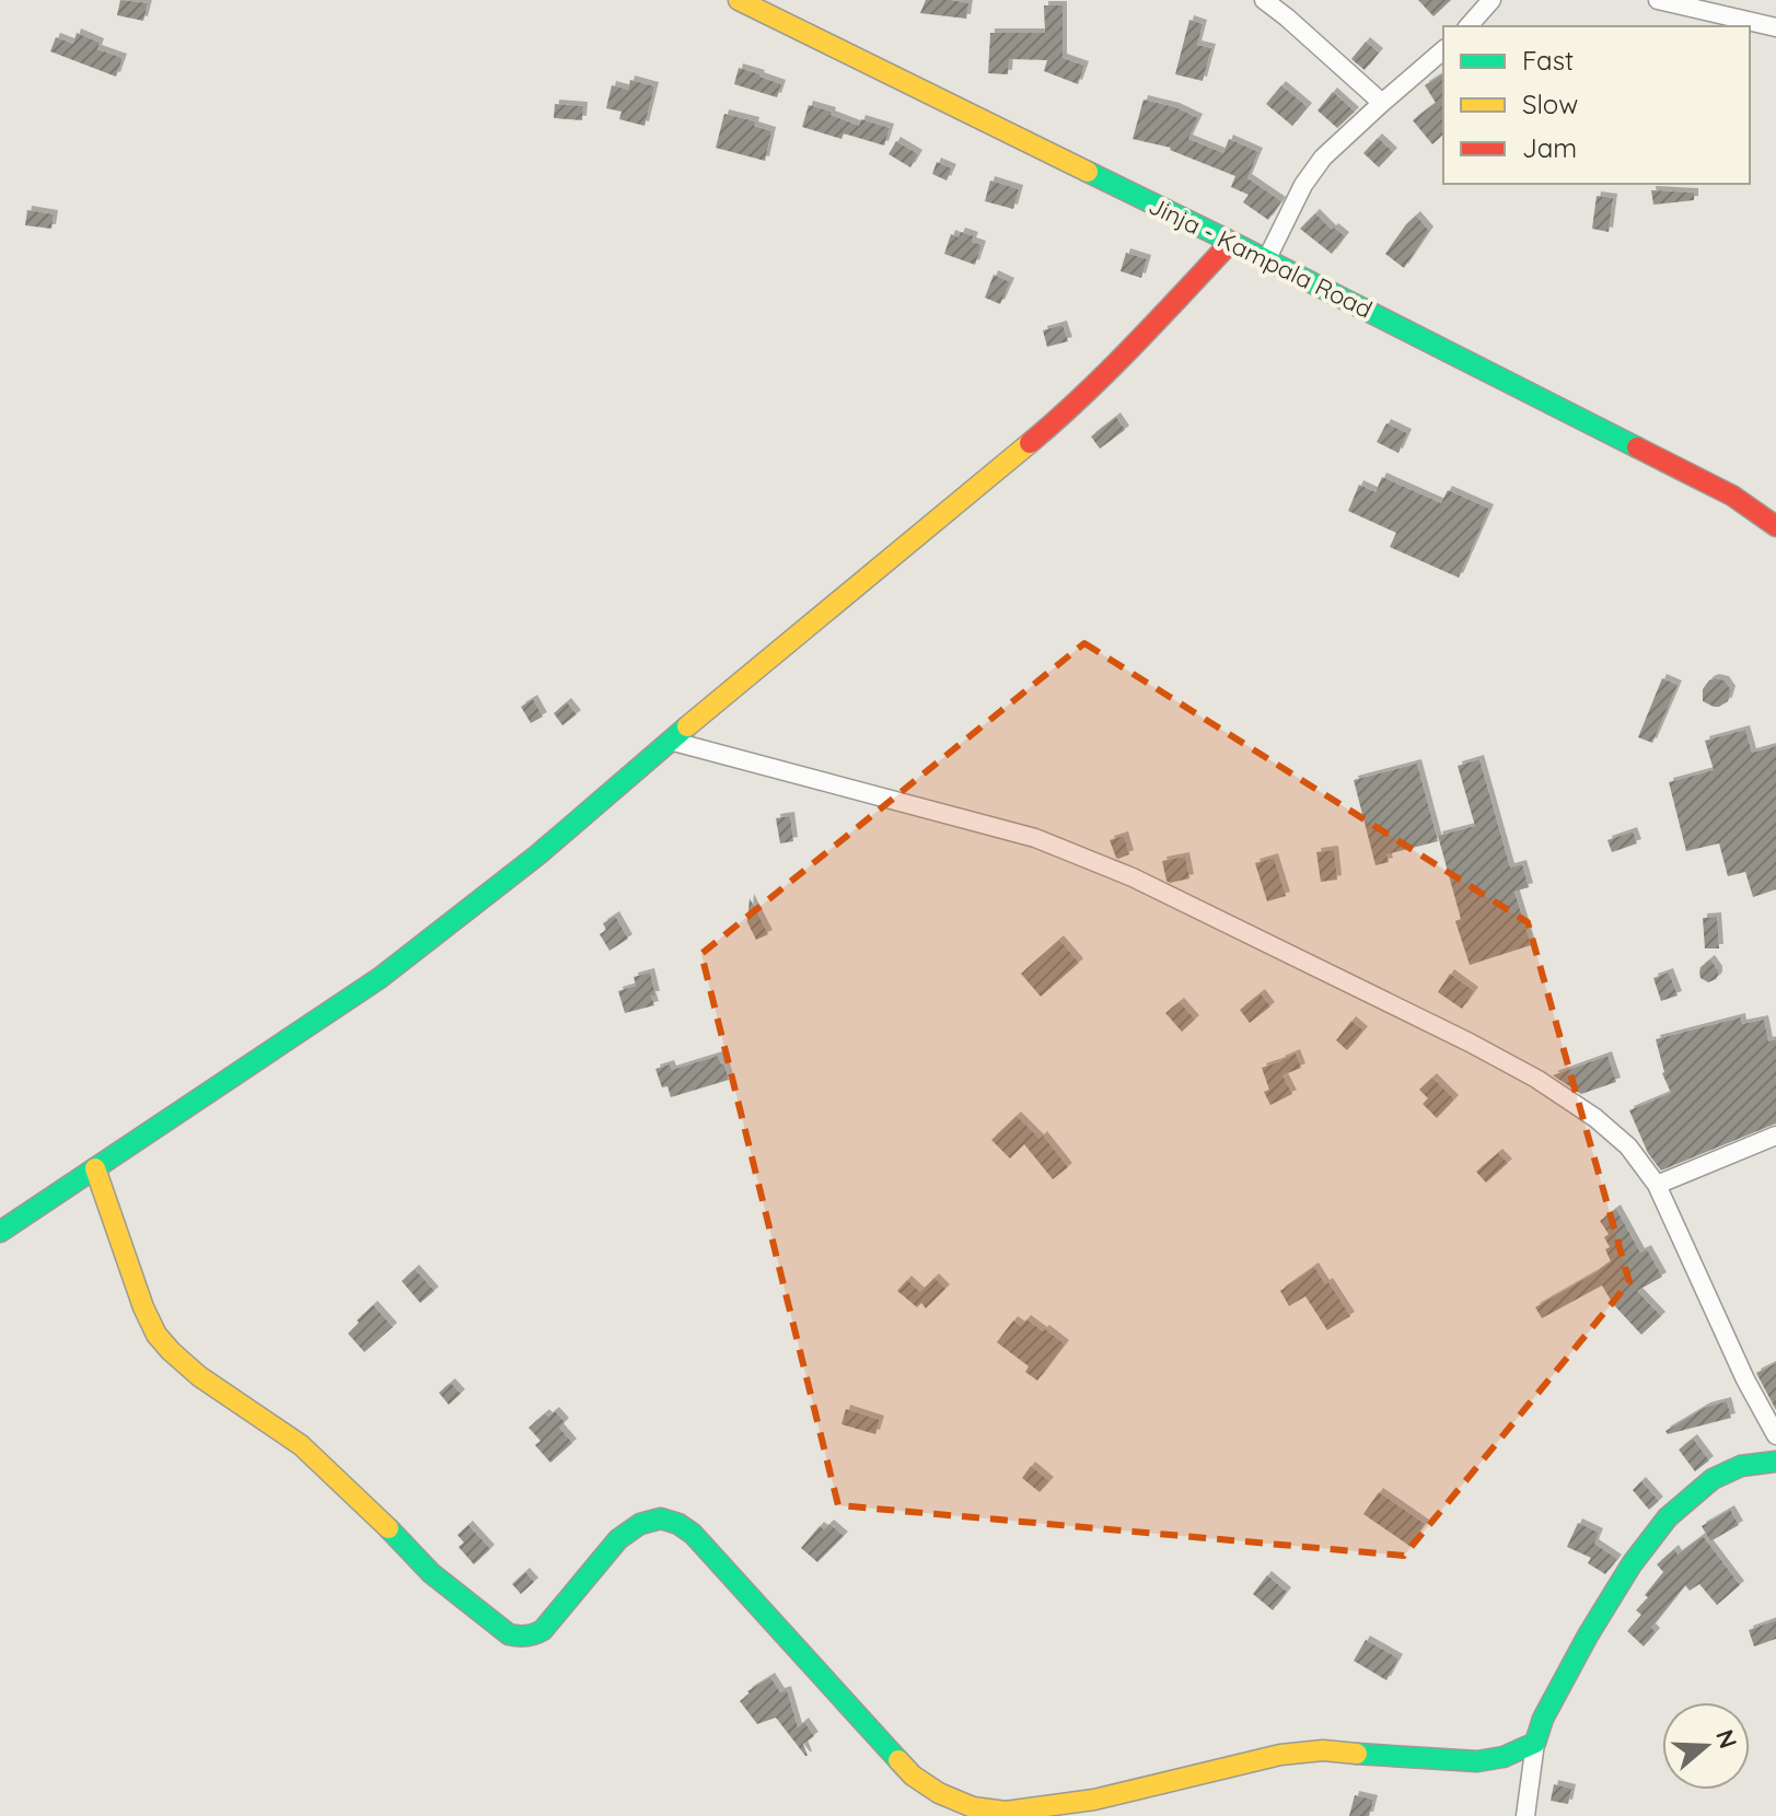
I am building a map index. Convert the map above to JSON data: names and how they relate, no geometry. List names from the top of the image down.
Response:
{
  "streets": {
    "main road": ["Jinja - Kampala Road"]
  },
  "legend": ["Fast", "Slow", "Jam"],
  "north": "right"
}
